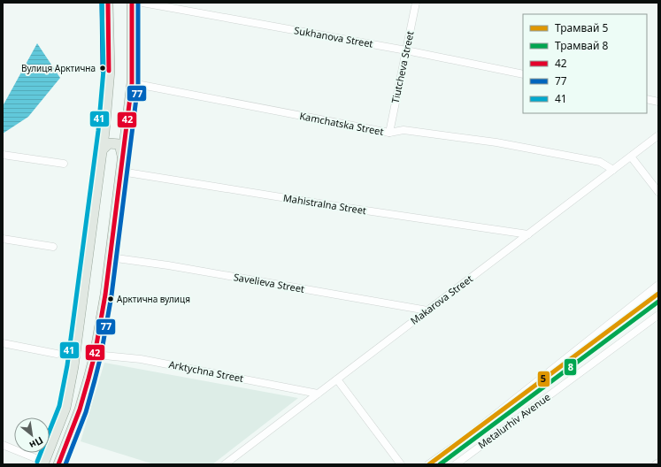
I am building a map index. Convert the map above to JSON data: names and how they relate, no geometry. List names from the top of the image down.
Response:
{
  "streets": {
    "street": [
      "Sukhanova Street",
      "Tiutcheva Street",
      "Kamchatska Street",
      "Mahistralna Street",
      "Savelieva Street",
      "Makarova Street",
      "Arktychna Street",
      "Metalurhiv Avenue"
    ]
  },
  "crossings": [
    ["Sukhanova Street", "Tiutcheva Street"],
    ["Tiutcheva Street", "Kamchatska Street"],
    ["Kamchatska Street", "Makarova Street"],
    ["Mahistralna Street", "Makarova Street"],
    ["Savelieva Street", "Makarova Street"],
    ["Makarova Street", "Arktychna Street"]
  ],
  "places": ["Вулиця Арктична", "Арктична вулиця"],
  "lines": [
    "transit line 42",
    "transit line 77",
    "transit line 41",
    "tram line 5",
    "tram line 8"
  ],
  "legend": [
    "Трамвай 5",
    "Трамвай 8",
    "42",
    "77",
    "41"
  ],
  "north": "bottom right"
}
